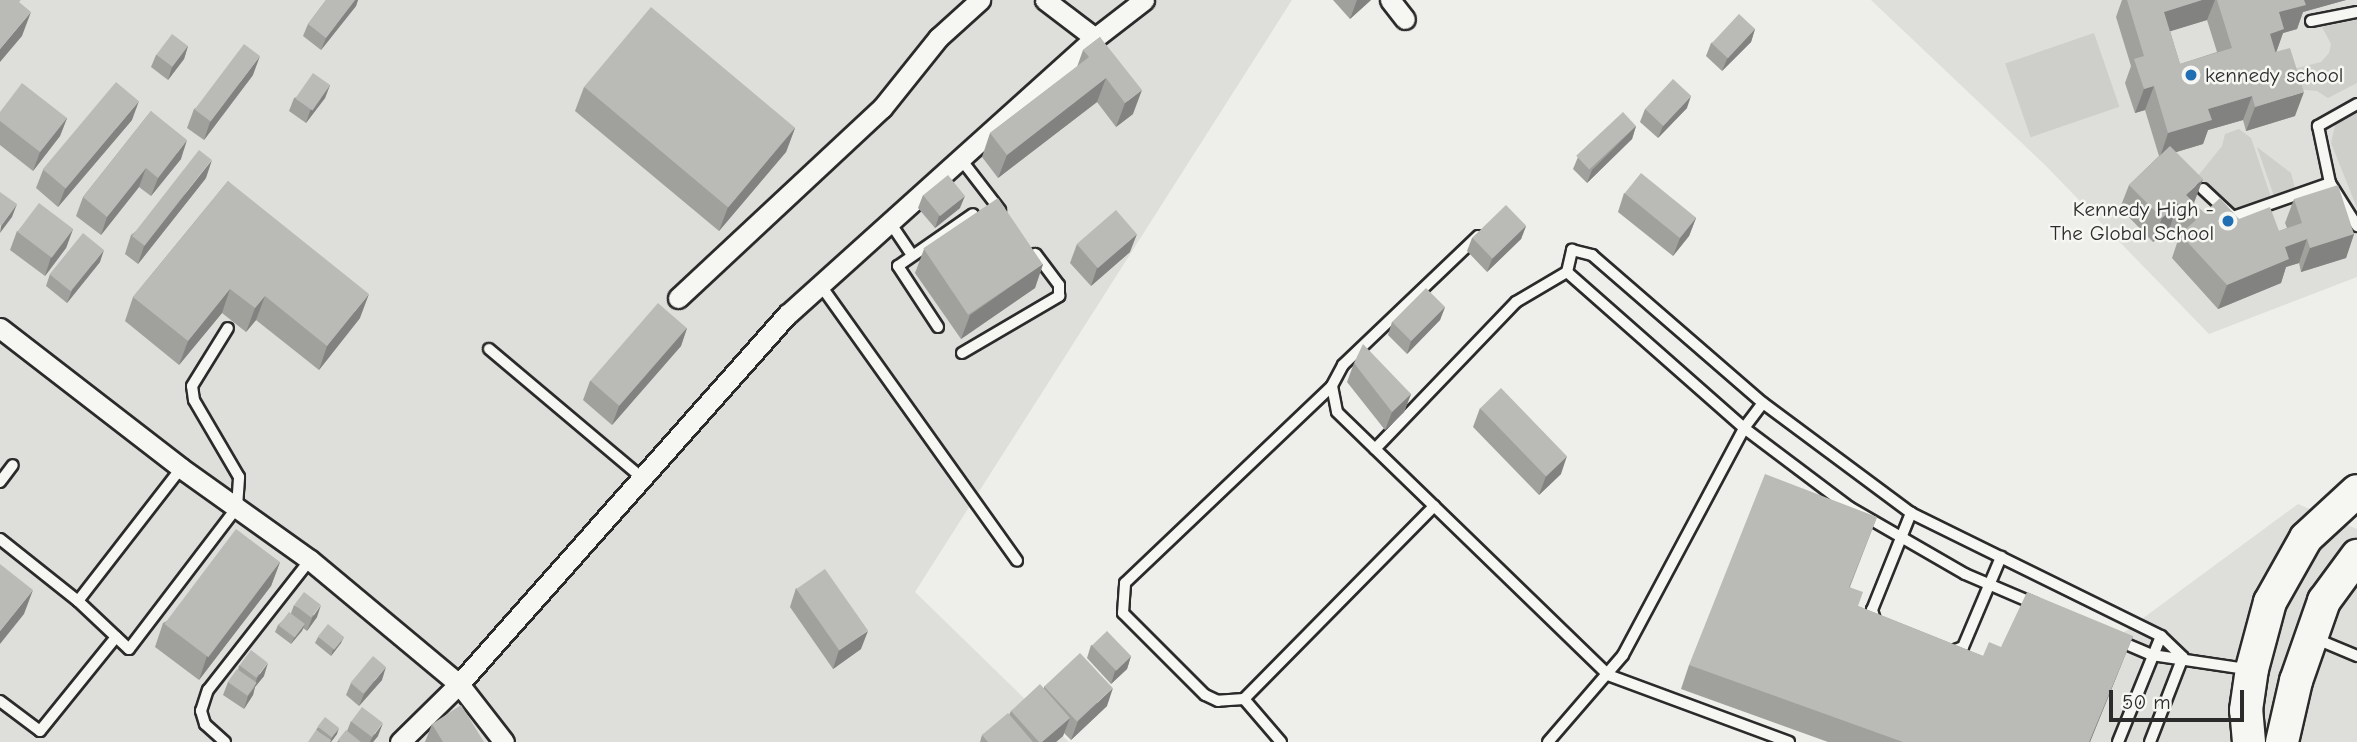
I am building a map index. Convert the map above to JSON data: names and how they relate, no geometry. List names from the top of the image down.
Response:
{
  "places": ["kennedy school", "Kennedy High - The Global School"],
  "scale_bar": "50 m"
}
